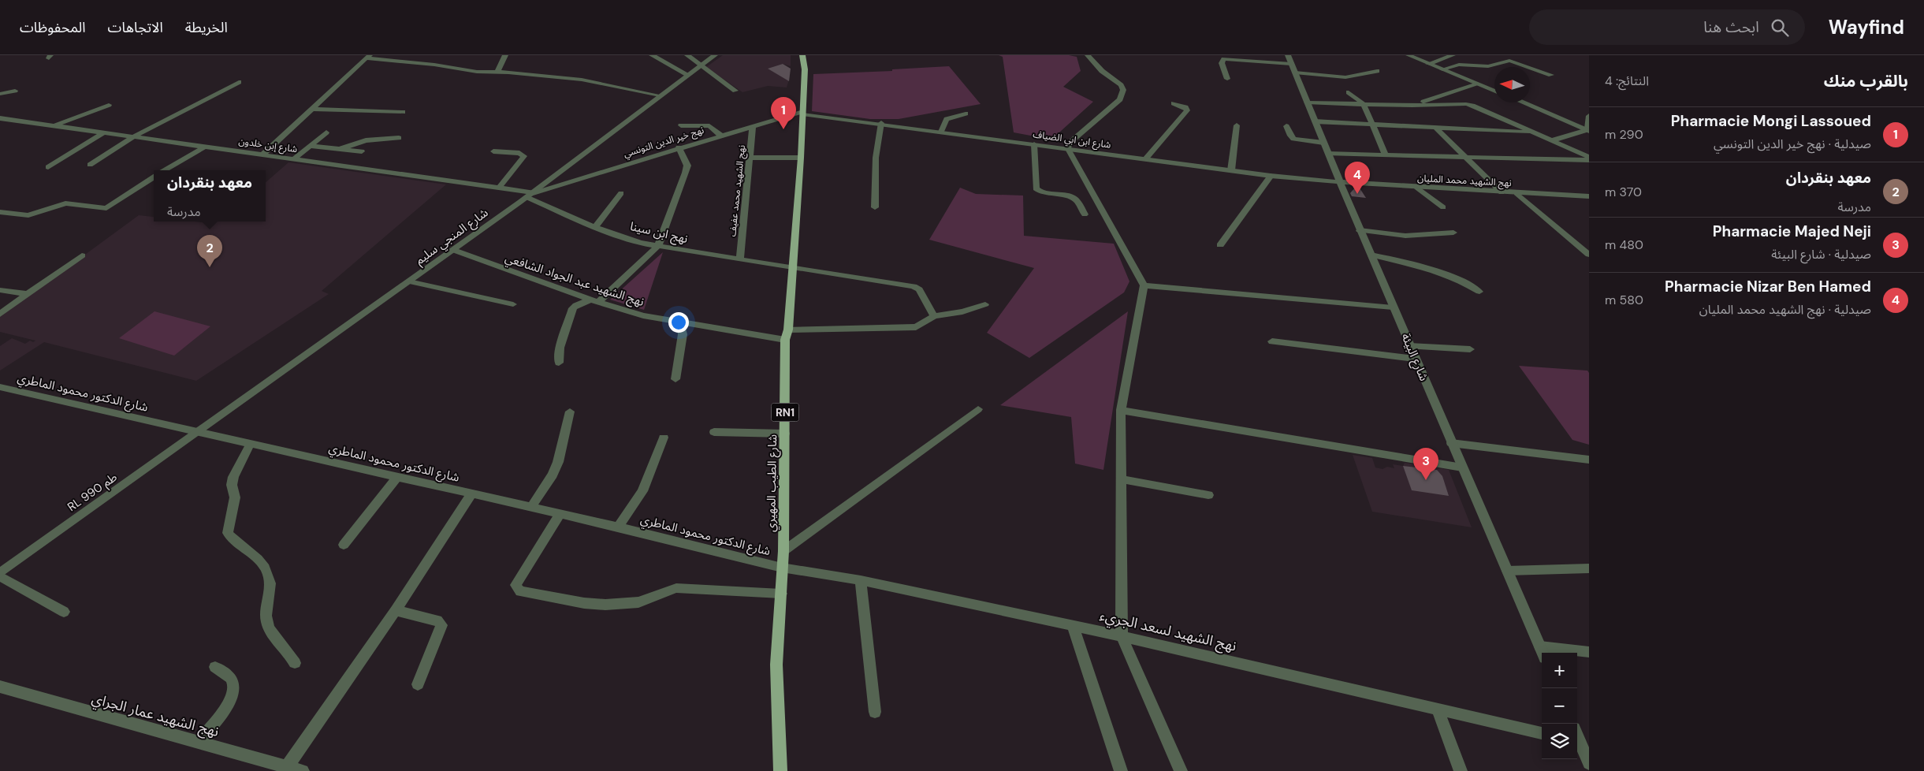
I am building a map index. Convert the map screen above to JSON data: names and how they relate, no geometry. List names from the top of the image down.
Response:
{
  "streets": {
    "main road": ["RN1", "شارع الطيب المهيري"],
    "street": [
      "شارع ابن ابي الضياف",
      "نهج خير الدين التونسي",
      "شارع إبن خلدون",
      "نهج الشهيد محمد المليان",
      "نهج الشهيد محمد عفيف",
      "نهج ابن سينا",
      "شارع المنجي سليم",
      "نهج الشهيد عبد الجواد الشافعي",
      "شارع البيئة",
      "شارع الدكتور محمود الماطري",
      "RL طم 990",
      "نهج الشهيد لسعد الجريء",
      "نهج الشهيد عمار الجراي"
    ]
  },
  "crossings": [
    ["شارع ابن ابي الضياف", "نهج خير الدين التونسي"],
    ["شارع ابن ابي الضياف", "نهج الشهيد محمد المليان"],
    ["شارع ابن ابي الضياف", "شارع البيئة"],
    ["شارع ابن ابي الضياف", "شارع الطيب المهيري"],
    ["نهج خير الدين التونسي", "شارع إبن خلدون"],
    ["نهج خير الدين التونسي", "نهج الشهيد محمد عفيف"],
    ["نهج خير الدين التونسي", "نهج ابن سينا"],
    ["نهج خير الدين التونسي", "شارع المنجي سليم"],
    ["نهج خير الدين التونسي", "شارع الطيب المهيري"],
    ["شارع إبن خلدون", "نهج ابن سينا"],
    ["شارع إبن خلدون", "شارع المنجي سليم"],
    ["نهج الشهيد محمد المليان", "شارع البيئة"],
    ["نهج الشهيد محمد عفيف", "نهج ابن سينا"],
    ["نهج ابن سينا", "شارع المنجي سليم"],
    ["نهج ابن سينا", "شارع الطيب المهيري"],
    ["شارع المنجي سليم", "نهج الشهيد عبد الجواد الشافعي"],
    ["شارع المنجي سليم", "شارع الدكتور محمود الماطري"],
    ["شارع المنجي سليم", "RL طم 990"],
    ["نهج الشهيد عبد الجواد الشافعي", "شارع الطيب المهيري"],
    ["شارع الدكتور محمود الماطري", "شارع الطيب المهيري"],
    ["شارع الدكتور محمود الماطري", "RL طم 990"],
    ["شارع الدكتور محمود الماطري", "نهج الشهيد لسعد الجريء"],
    ["شارع الطيب المهيري", "نهج الشهيد لسعد الجريء"]
  ],
  "north": "left",
  "page": {
    "header": "Wayfind",
    "search": "ابحث هنا",
    "nav": ["الخريطة", "الاتجاهات", "المحفوظات"],
    "heading": ["بالقرب منك", "النتائج: 4"],
    "pins": [
      "1",
      "4",
      "2",
      "3"
    ],
    "list": [
      {
        "mark": "1",
        "name": "Pharmacie Mongi Lassoued",
        "note": "صيدلية · نهج خير الدين التونسي",
        "value": "290 m"
      },
      {
        "mark": "2",
        "name": "معهد بنقردان",
        "note": "مدرسة",
        "value": "370 m"
      },
      {
        "mark": "3",
        "name": "Pharmacie Majed Neji",
        "note": "صيدلية · شارع البيئة",
        "value": "480 m"
      },
      {
        "mark": "4",
        "name": "Pharmacie Nizar Ben Hamed",
        "note": "صيدلية · نهج الشهيد محمد المليان",
        "value": "580 m"
      }
    ],
    "popup": ["معهد بنقردان", "مدرسة"],
    "map_buttons": ["+", "−"]
  }
}
